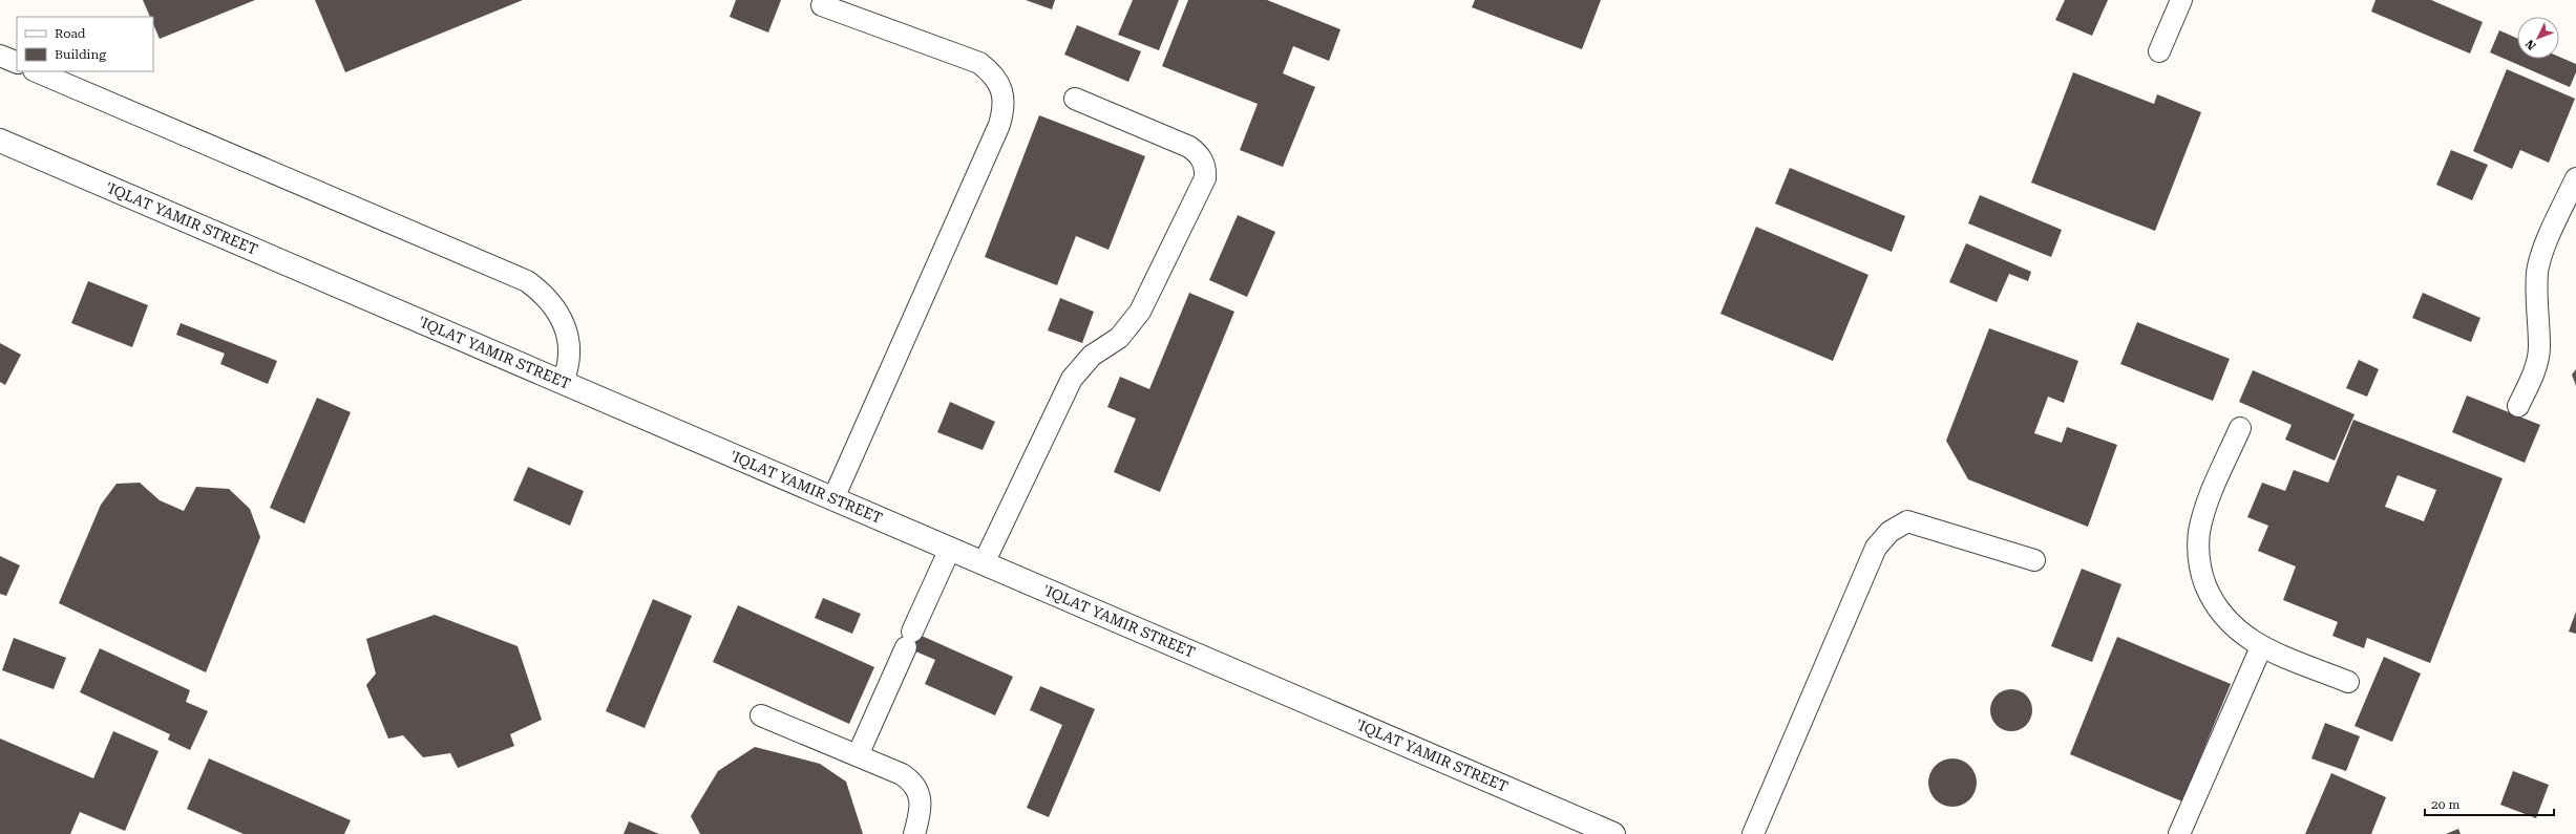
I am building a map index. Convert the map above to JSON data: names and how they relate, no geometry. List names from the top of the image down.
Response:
{
  "streets": {
    "street": ["'IQLAT YAMIR STREET"]
  },
  "legend": ["Road", "Building"],
  "scale_bar": "20 m",
  "north": "bottom left"
}
